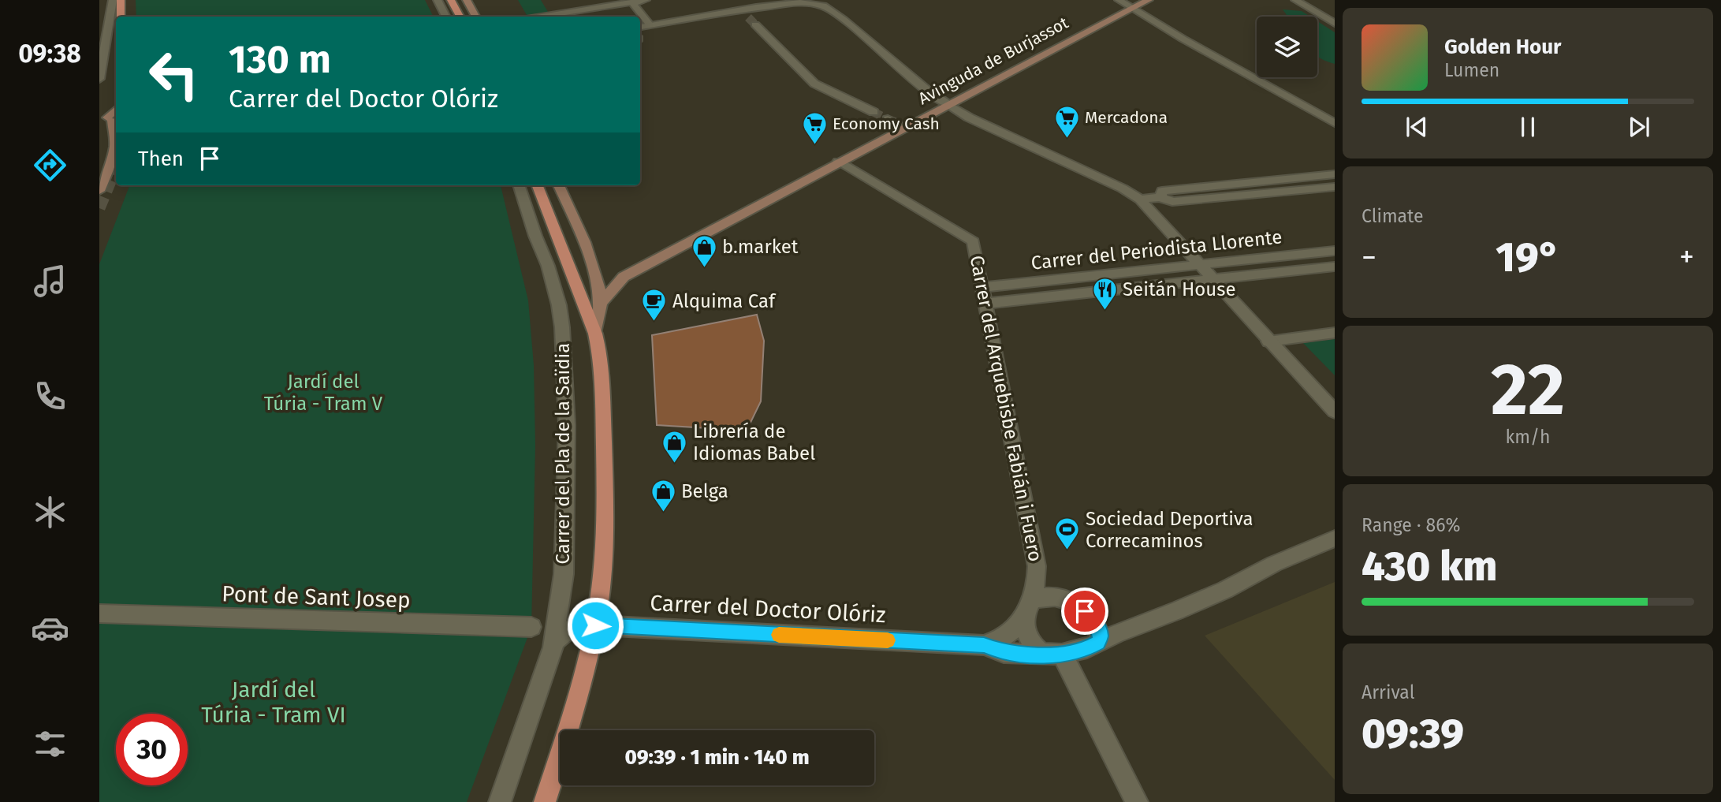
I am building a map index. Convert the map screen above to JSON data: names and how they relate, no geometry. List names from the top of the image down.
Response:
{
  "streets": {
    "main road": ["Avinguda de Burjassot", "Carrer del Pla de la Saïdia"],
    "street": [
      "Carrer del Periodista Llorente",
      "Carrer del Arquebisbe Fabián i Fuero",
      "Pont de Sant Josep",
      "Carrer del Doctor Olóriz"
    ]
  },
  "crossings": [
    ["Avinguda de Burjassot", "Carrer del Arquebisbe Fabián i Fuero"],
    ["Carrer del Periodista Llorente", "Carrer del Arquebisbe Fabián i Fuero"],
    ["Carrer del Arquebisbe Fabián i Fuero", "Carrer del Doctor Olóriz"],
    ["Carrer del Pla de la Saïdia", "Carrer del Doctor Olóriz"]
  ],
  "parks": ["Jardí del Túria - Tram V", "Jardí del Túria - Tram VI"],
  "places": {
    "supermarket": ["Mercadona", "Economy Cash"],
    "shop": ["b.market", "Librería de Idiomas Babel", "Belga"],
    "restaurant": ["Seitán House"],
    "cafe": ["Alquima Caf"],
    "sports": ["Sociedad Deportiva Correcaminos"]
  },
  "page": {
    "tabs": "09:38",
    "turn": ["130 m", "Carrer del Doctor Olóriz"],
    "song": ["Golden Hour", "Lumen"],
    "then": "Then",
    "tile": [
      "Climate",
      ["22", "km/h"],
      ["Range · 86%", "430 km"],
      ["Arrival", "09:39"]
    ],
    "heat": ["−", "19°", "+"],
    "limit": "30",
    "trip": "09:39 · 1 min · 140 m"
  }
}
